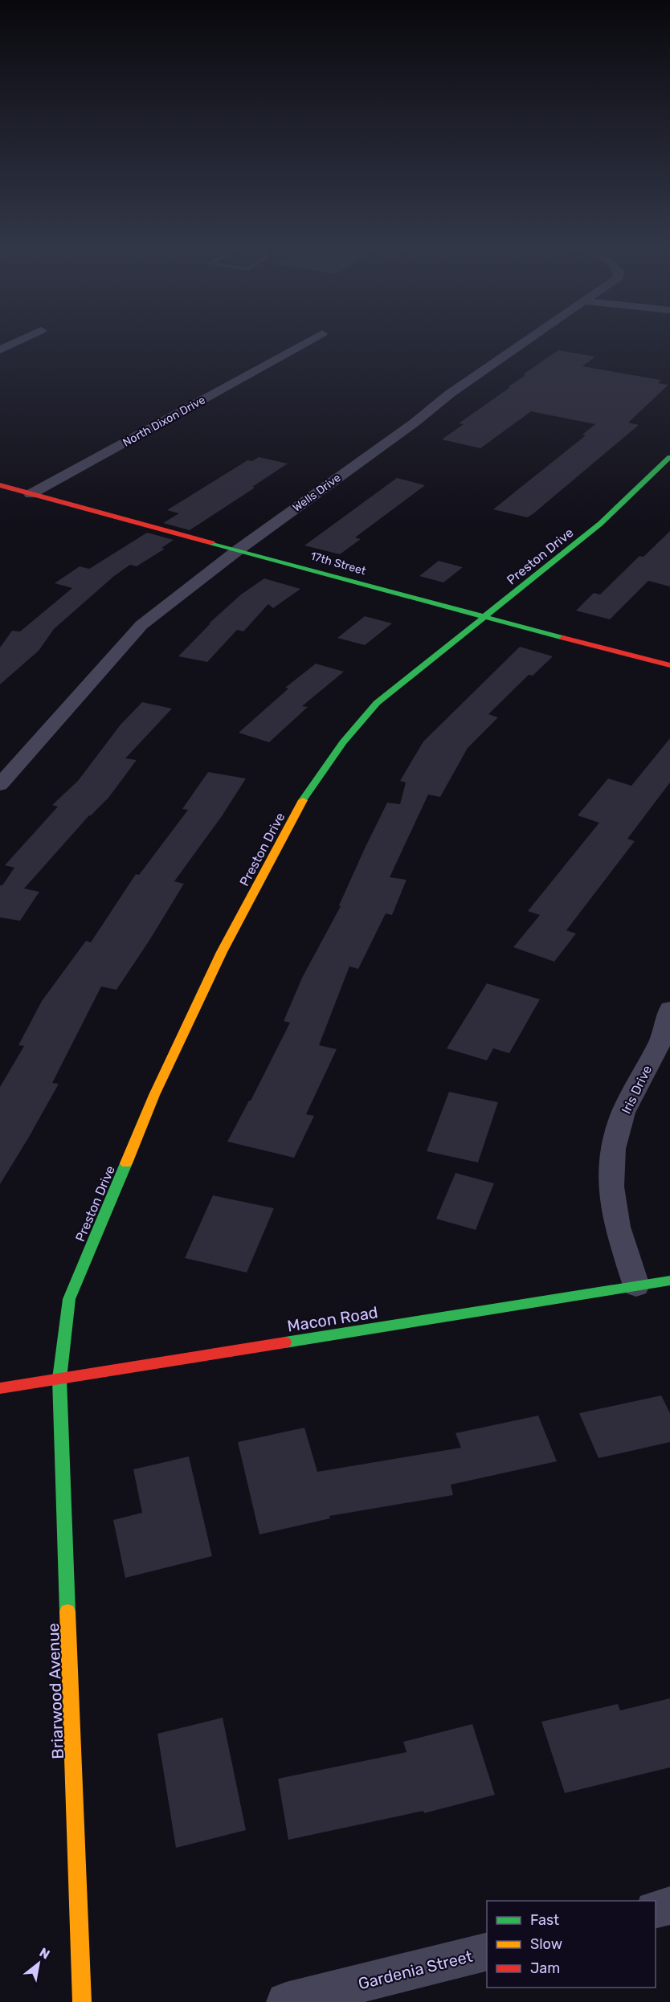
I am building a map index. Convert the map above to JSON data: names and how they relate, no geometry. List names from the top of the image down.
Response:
{
  "streets": {
    "street": [
      "North Dixon Drive",
      "Wells Drive",
      "Preston Drive",
      "17th Street",
      "Iris Drive",
      "Macon Road",
      "Briarwood Avenue",
      "Gardenia Street"
    ]
  },
  "crossings": [
    ["North Dixon Drive", "17th Street"],
    ["Wells Drive", "17th Street"],
    ["Preston Drive", "17th Street"],
    ["Preston Drive", "Macon Road"],
    ["Preston Drive", "Briarwood Avenue"],
    ["Iris Drive", "Macon Road"],
    ["Macon Road", "Briarwood Avenue"]
  ],
  "legend": ["Fast", "Slow", "Jam"],
  "north": "top right"
}
